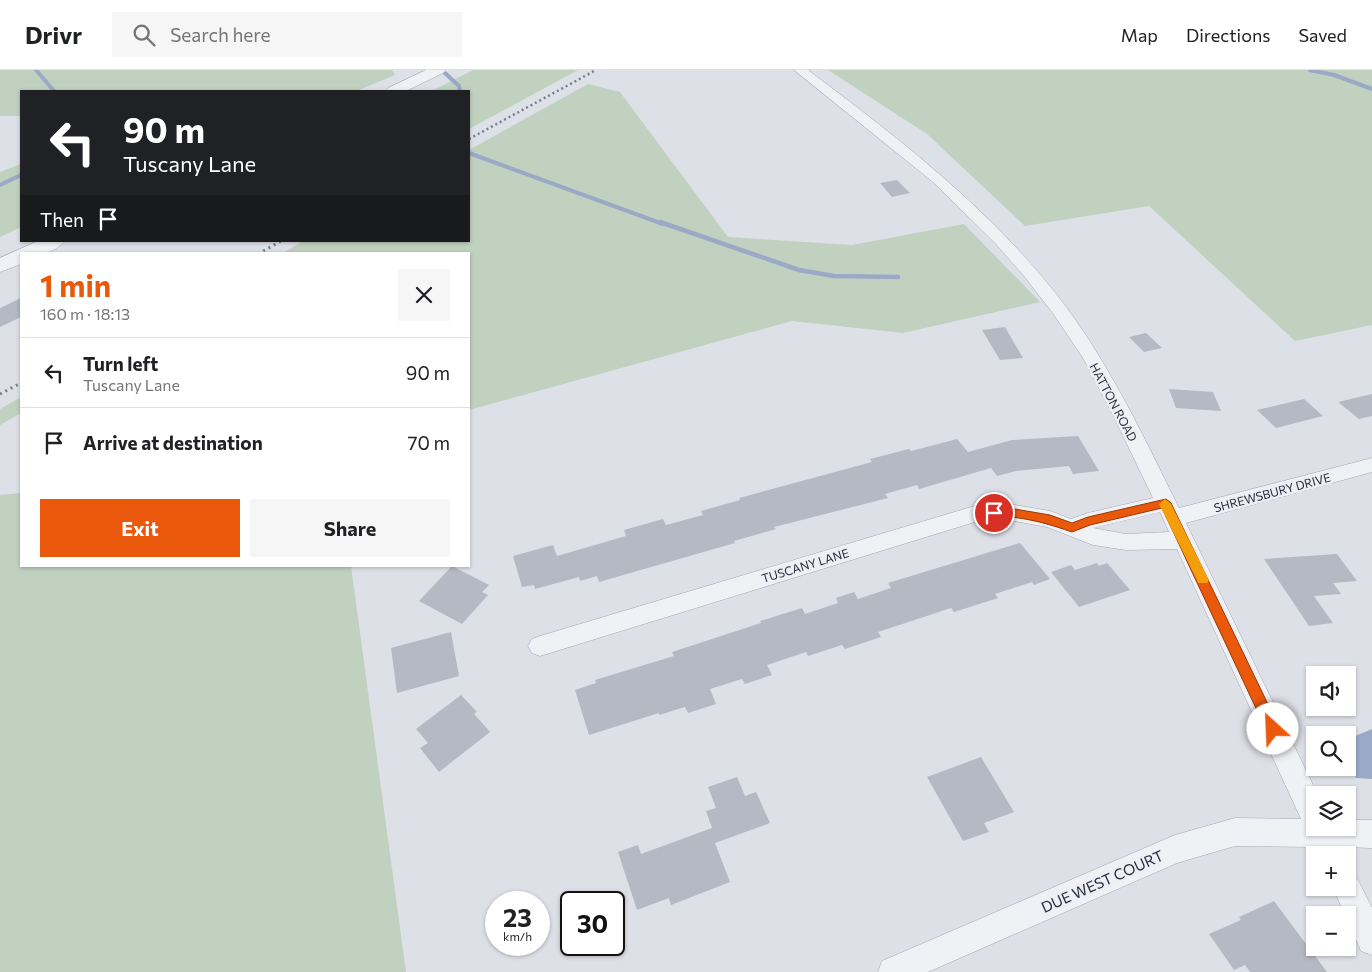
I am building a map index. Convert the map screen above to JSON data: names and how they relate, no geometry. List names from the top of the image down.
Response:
{
  "streets": {
    "street": [
      "HATTON ROAD",
      "SHREWSBURY DRIVE",
      "TUSCANY LANE",
      "DUE WEST COURT"
    ]
  },
  "crossings": [
    ["HATTON ROAD", "SHREWSBURY DRIVE"],
    ["HATTON ROAD", "TUSCANY LANE"]
  ],
  "page": {
    "header": "Drivr",
    "search": "Search here",
    "nav": ["Map", "Directions", "Saved"],
    "turn": ["90 m", "Tuscany Lane"],
    "then": "Then",
    "heading": ["1 min", "160 m · 18:13"],
    "list": [
      {
        "name": "Turn left",
        "note": "Tuscany Lane",
        "value": "90 m"
      },
      {
        "name": "Arrive at destination",
        "value": "70 m"
      }
    ],
    "buttons": ["Exit", "Share"],
    "map_buttons": ["+", "−"],
    "speed": "23 km/h",
    "limit": "30"
  }
}
